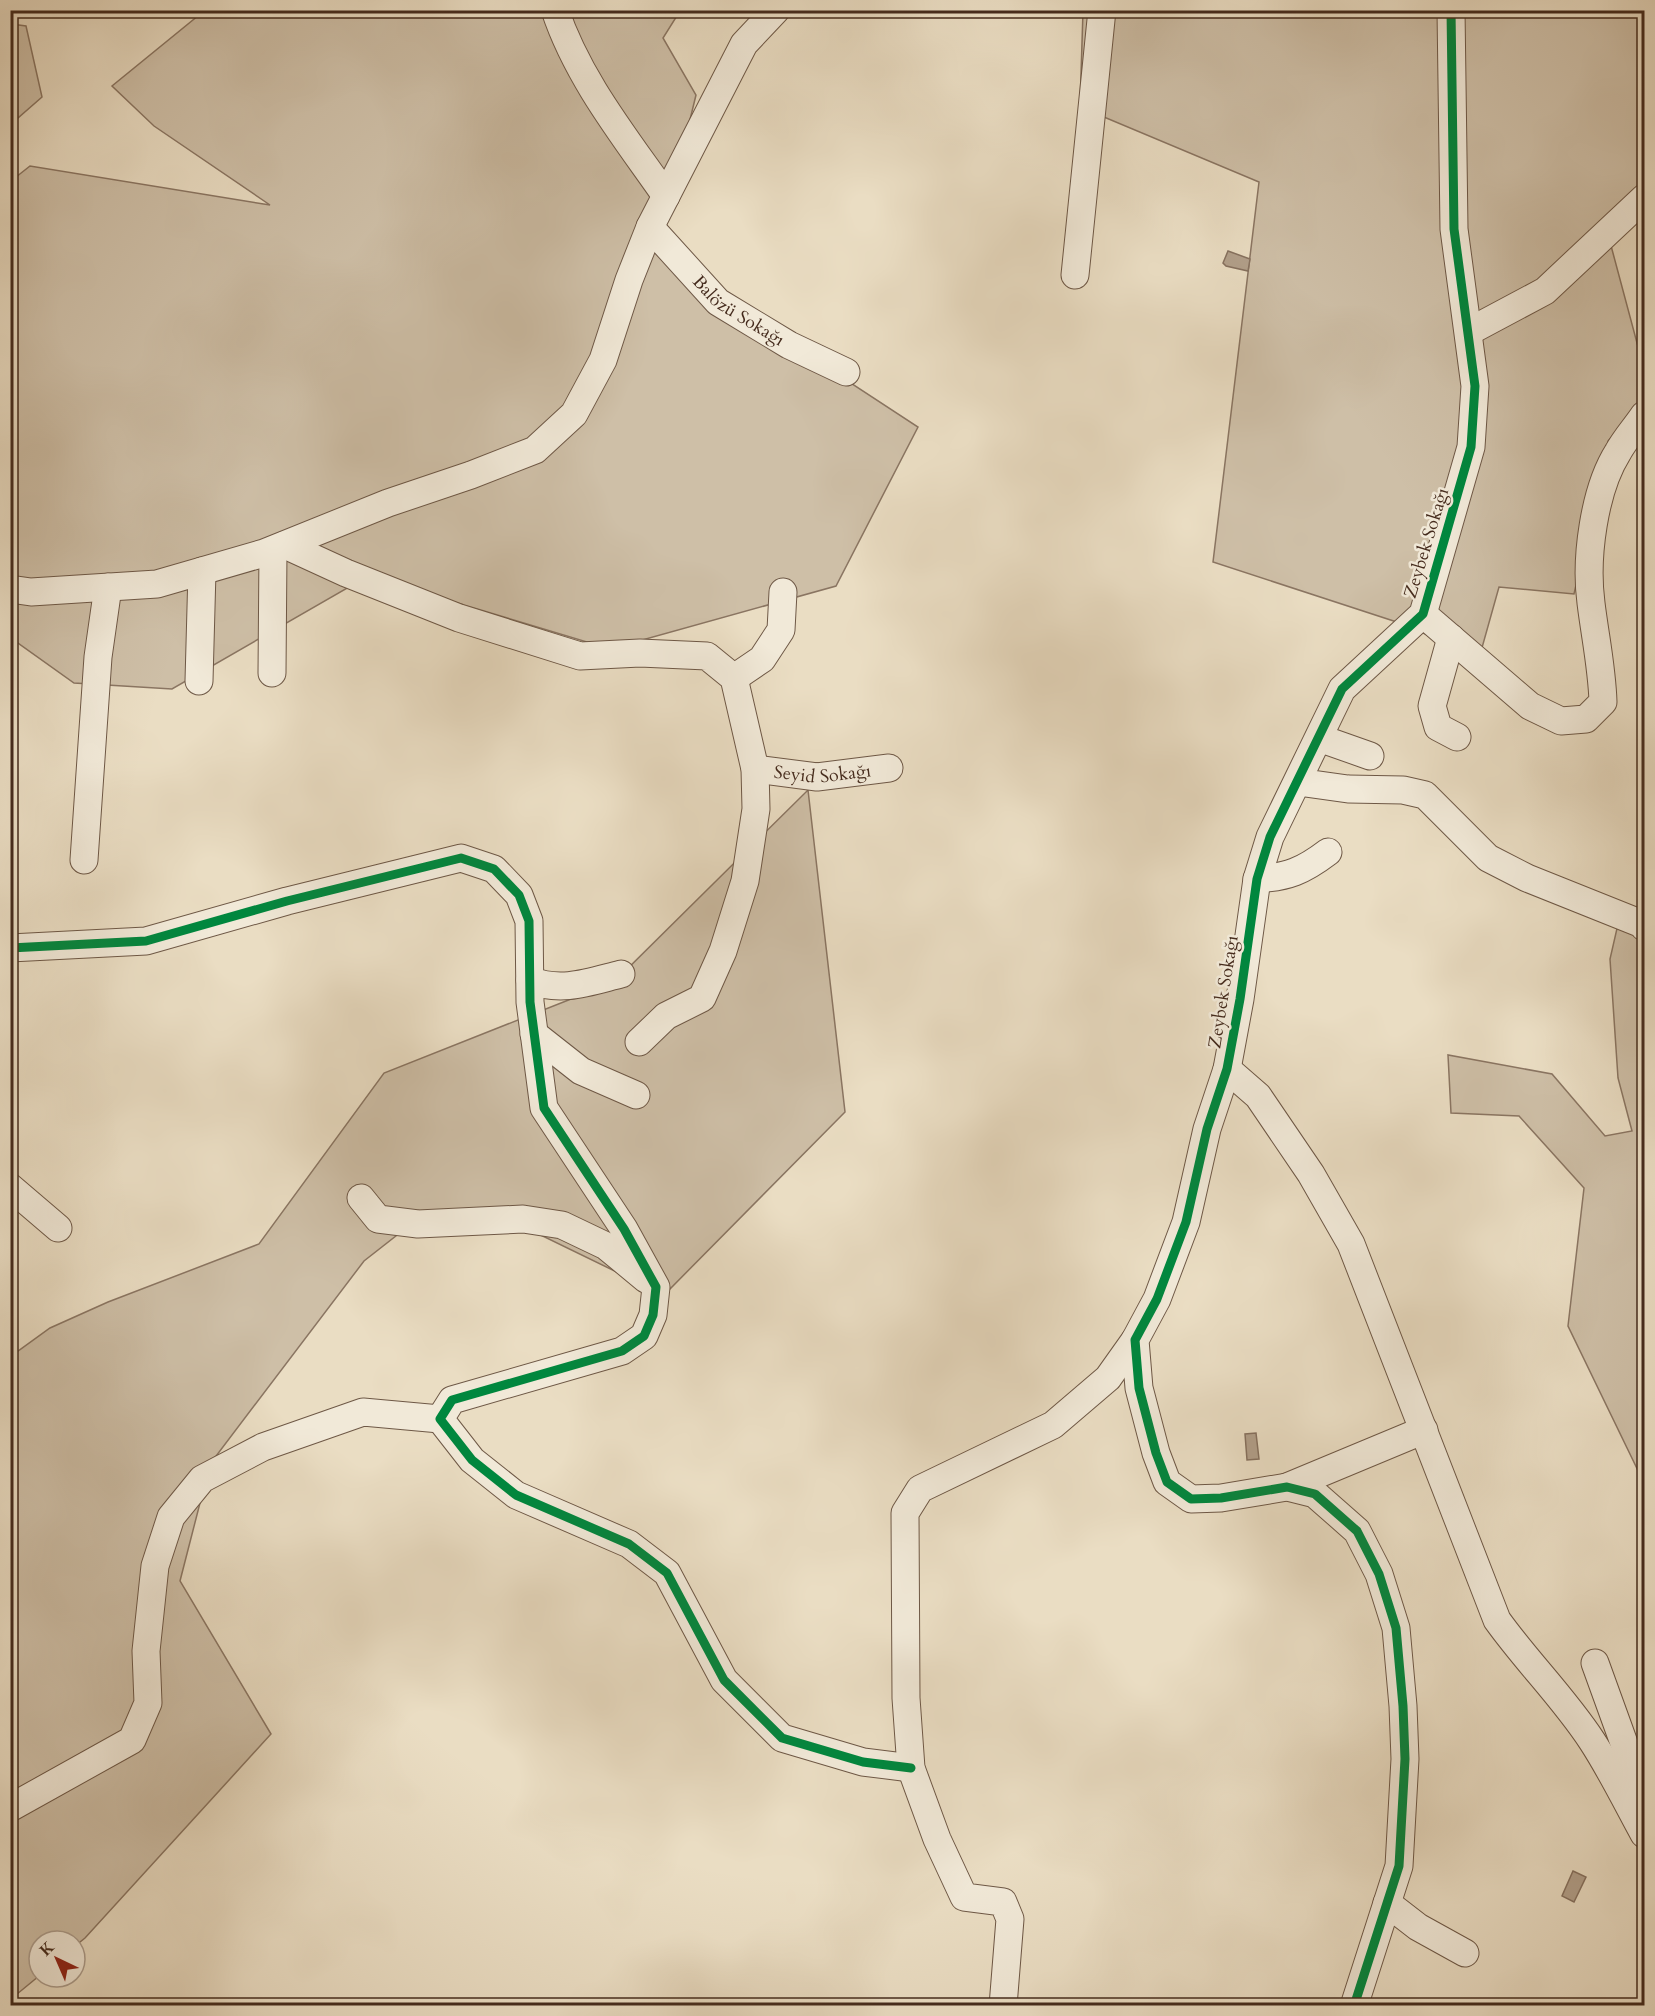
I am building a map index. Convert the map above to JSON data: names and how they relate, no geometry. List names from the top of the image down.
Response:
{
  "streets": {
    "street": ["Balözü Sokağı", "Zeybek Sokağı", "Seyid Sokağı"]
  },
  "north": "top left"
}
